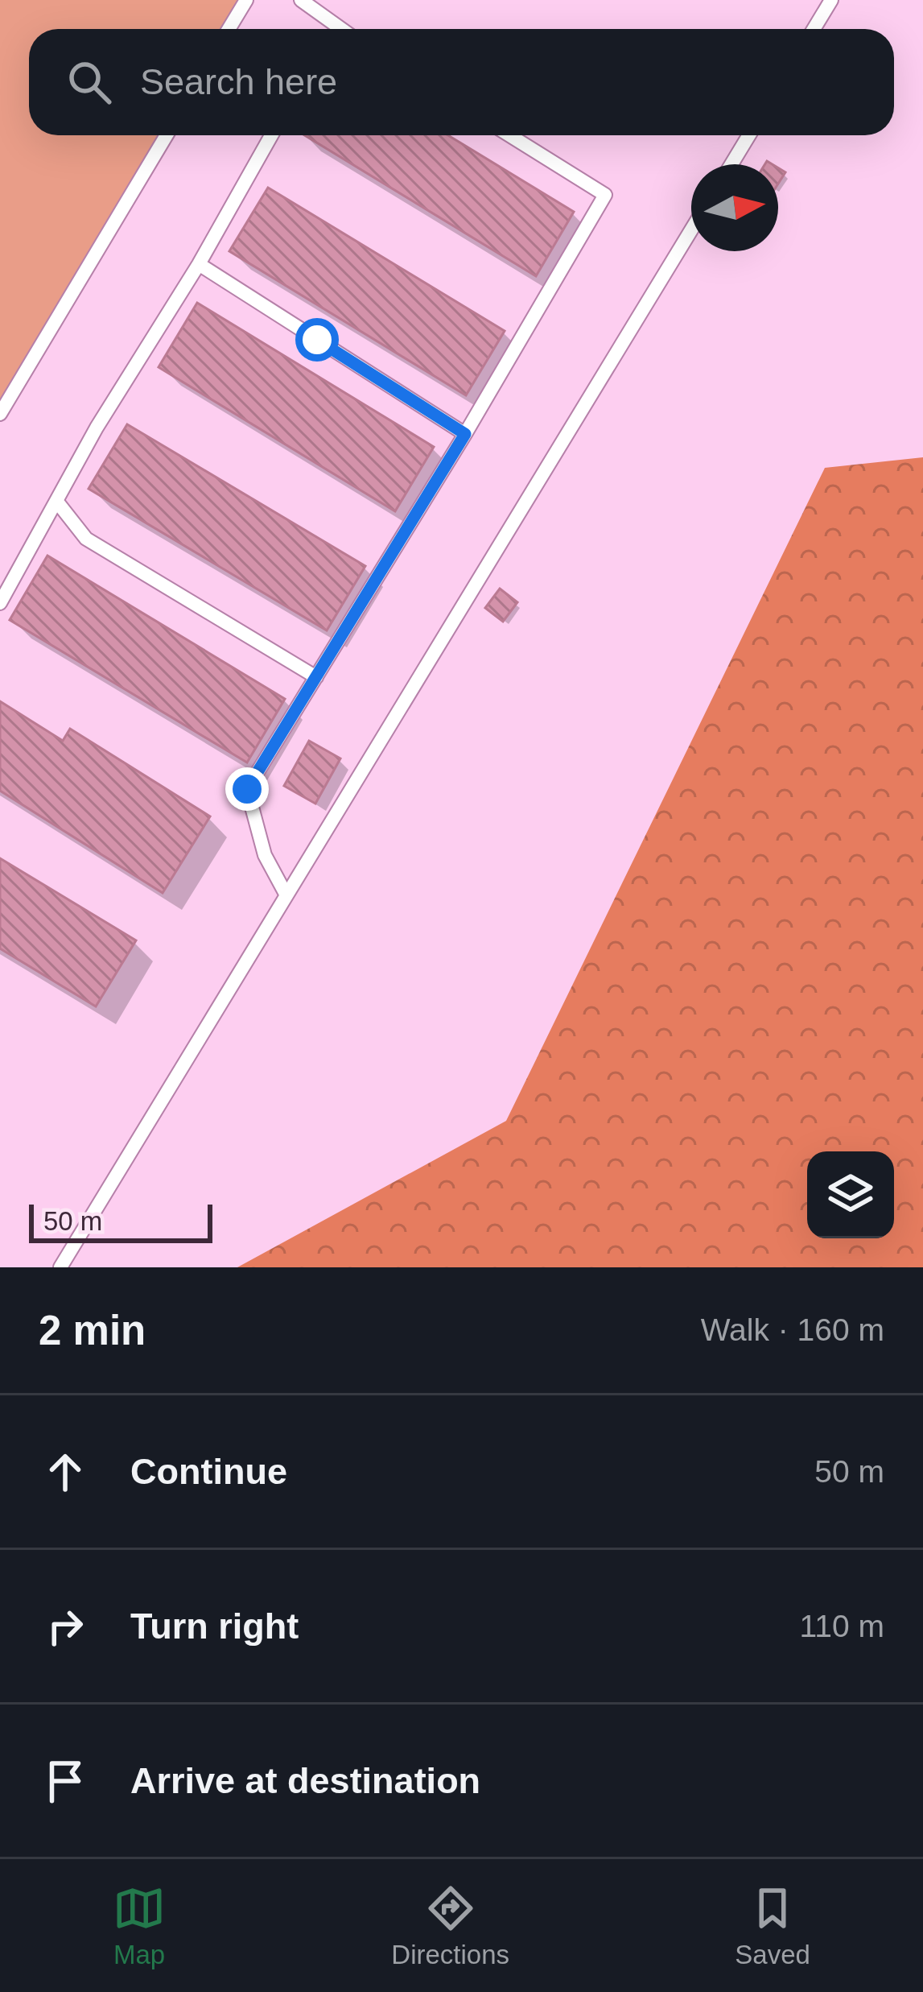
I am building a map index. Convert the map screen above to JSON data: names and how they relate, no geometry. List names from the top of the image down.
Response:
{
  "scale_bar": "50 m",
  "north": "right",
  "page": {
    "search": "Search here",
    "scale": "50 m",
    "heading": ["2 min", "Walk · 160 m"],
    "list": [
      ["Continue", "50 m"],
      ["Turn right", "110 m"],
      "Arrive at destination"
    ],
    "nav": ["Map", "Directions", "Saved"]
  }
}
